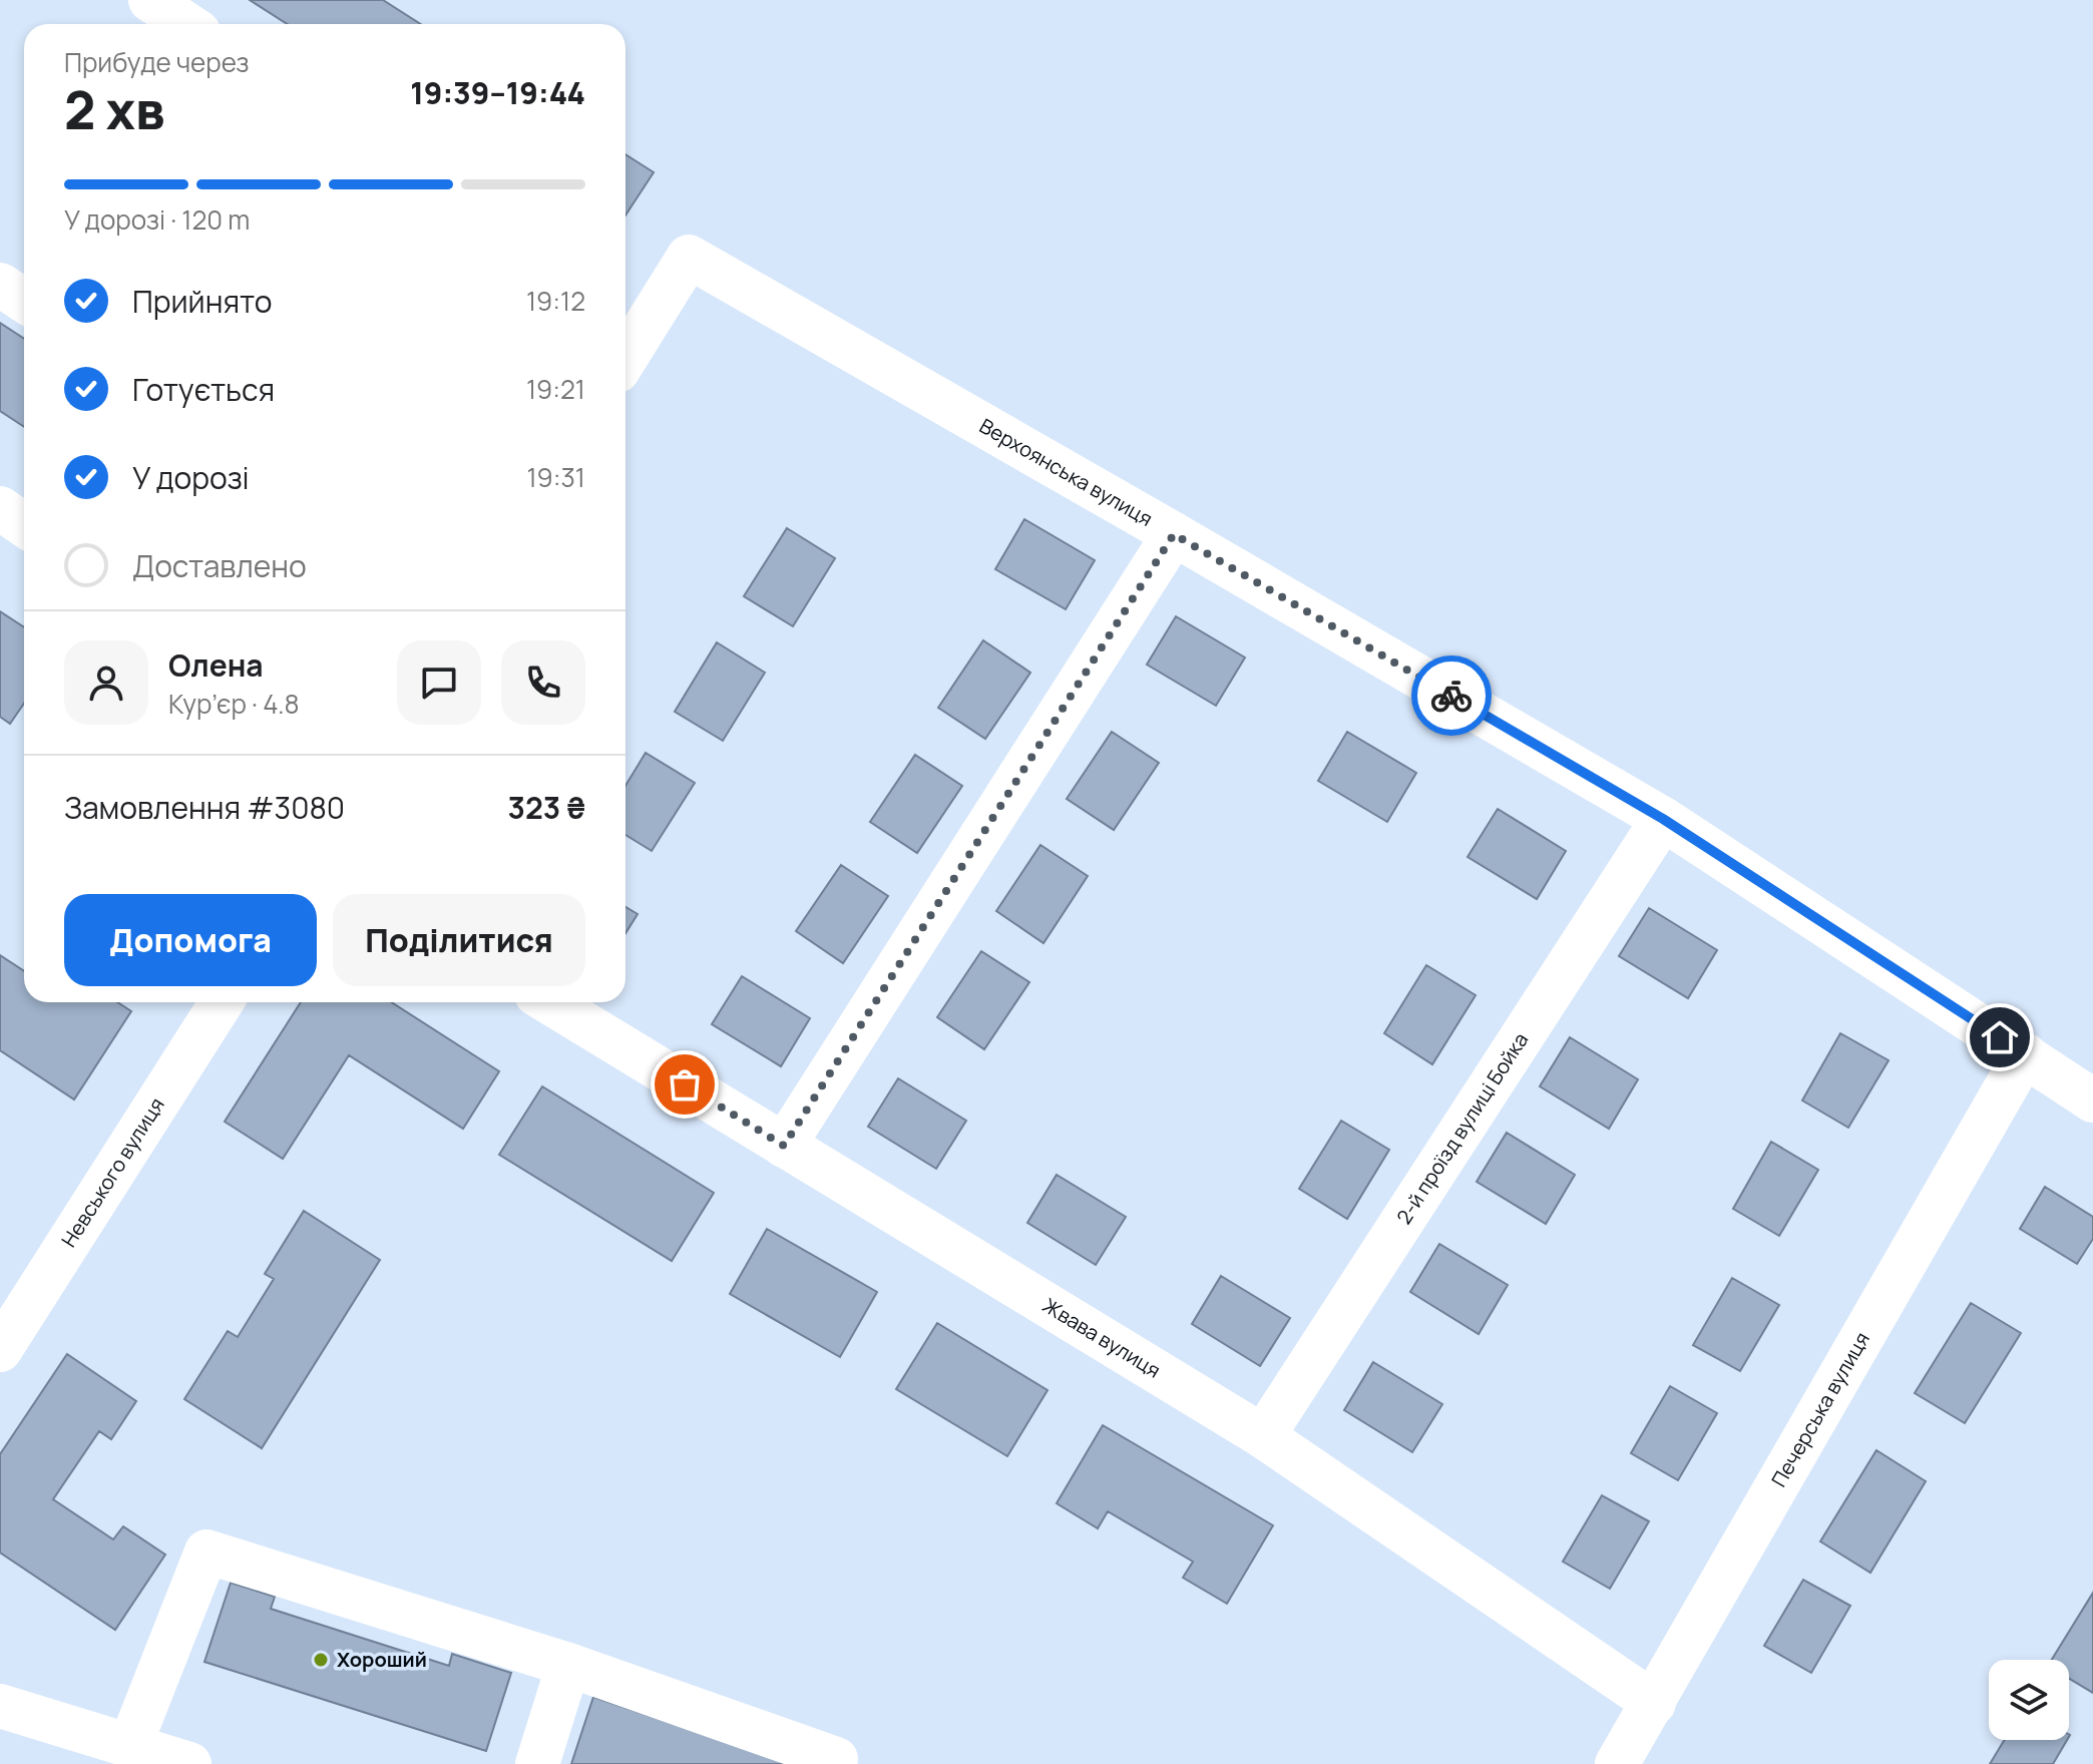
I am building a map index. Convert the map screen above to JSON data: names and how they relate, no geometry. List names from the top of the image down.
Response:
{
  "streets": {
    "street": [
      "Верхоянська вулиця",
      "2-й проїзд вулиці Бойка",
      "Невського вулиця",
      "Жвава вулиця",
      "Печерська вулиця"
    ]
  },
  "crossings": [
    ["Верхоянська вулиця", "2-й проїзд вулиці Бойка"],
    ["Верхоянська вулиця", "Печерська вулиця"],
    ["2-й проїзд вулиці Бойка", "Жвава вулиця"],
    ["Жвава вулиця", "Печерська вулиця"]
  ],
  "places": ["Хороший"],
  "page": {
    "heading": ["2 хв", "Прибуде через", "19:39–19:44"],
    "panel": [
      "Олена",
      "Кур’єр · 4.8",
      "Замовлення #3080",
      "323 ₴"
    ],
    "bar": "У дорозі · 120 m",
    "list": [
      ["Прийнято", "19:12"],
      ["Готується", "19:21"],
      ["У дорозі", "19:31"],
      "Доставлено"
    ],
    "buttons": ["Допомога", "Поділитися"]
  }
}
